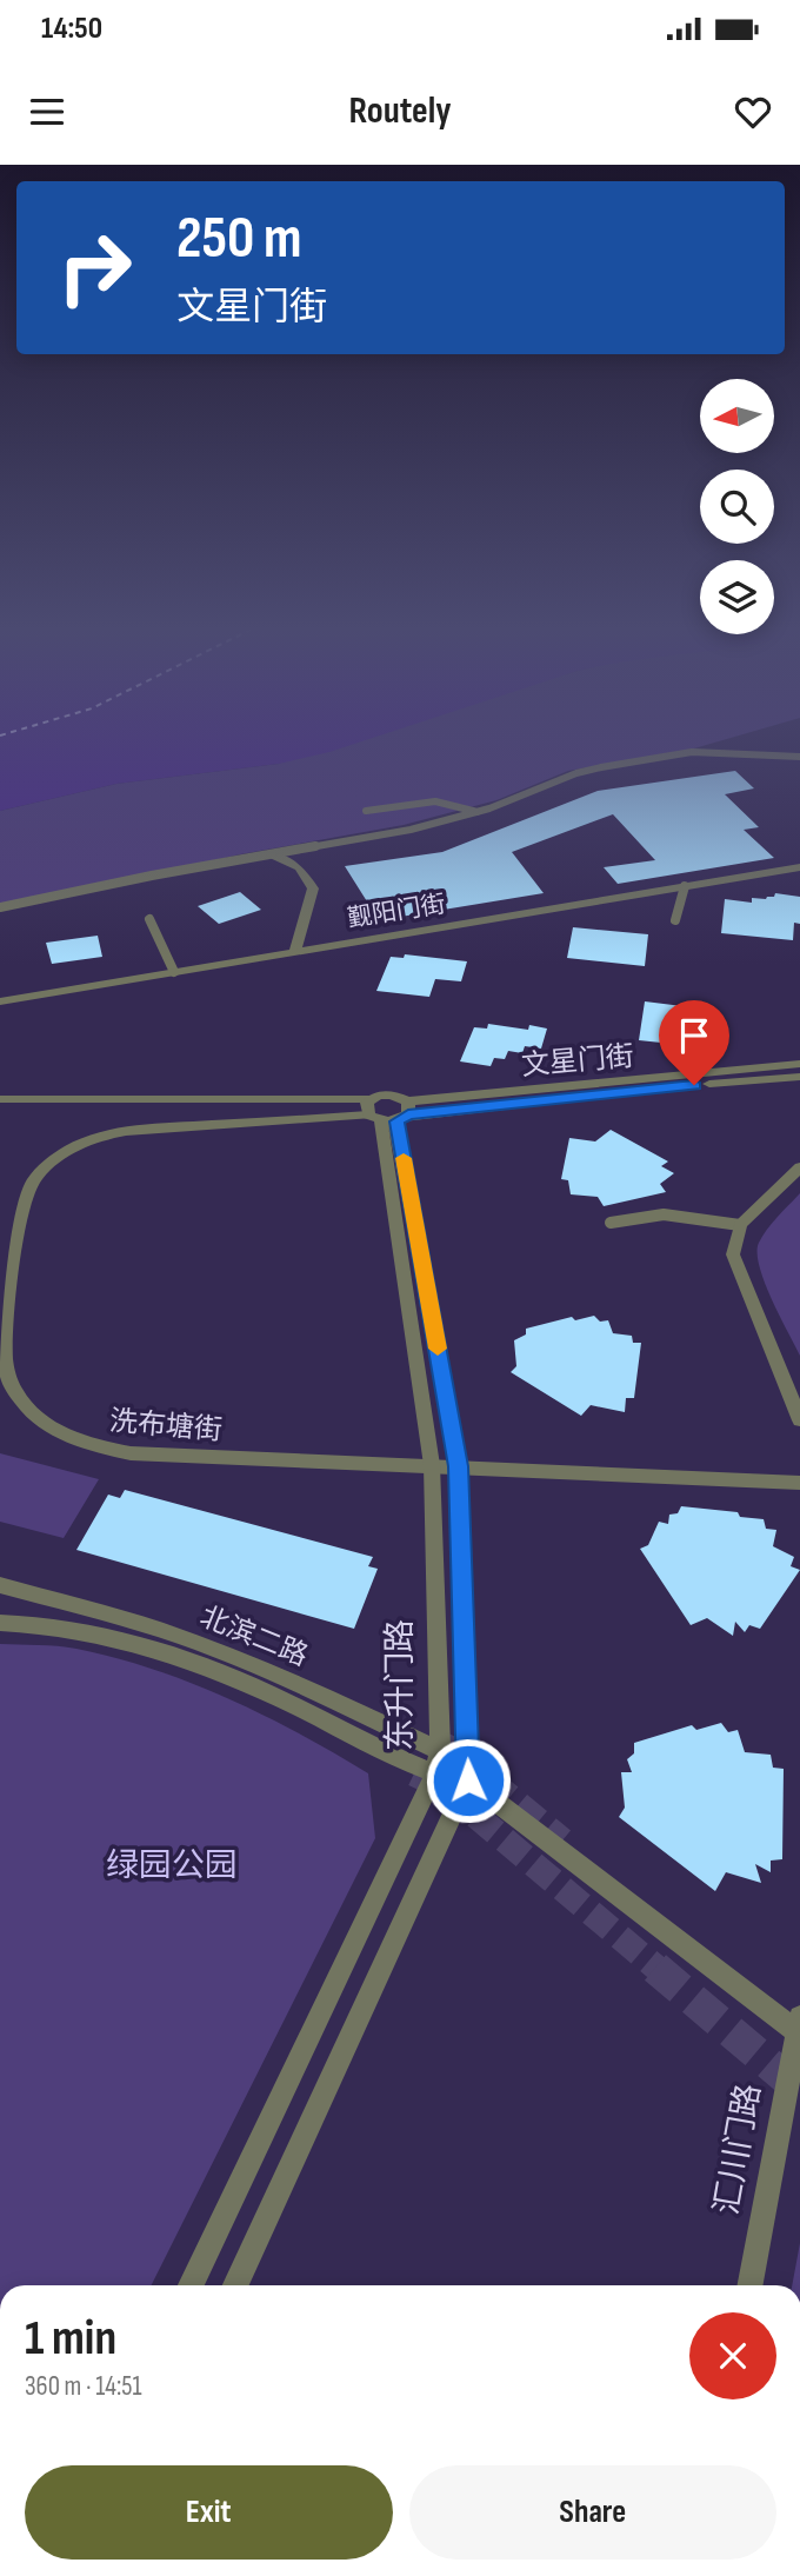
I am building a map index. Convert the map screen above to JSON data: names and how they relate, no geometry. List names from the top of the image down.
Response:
{
  "streets": {
    "street": [
      "觐阳门街",
      "文星门街",
      "洗布塘街",
      "北滨二路",
      "东升门路",
      "汇川门路"
    ]
  },
  "crossings": [
    ["文星门街", "洗布塘街"],
    ["文星门街", "东升门路"],
    ["洗布塘街", "东升门路"],
    ["北滨二路", "东升门路"],
    ["北滨二路", "汇川门路"]
  ],
  "parks": ["绿园公园"],
  "north": "left",
  "page": {
    "status": "14:50",
    "header": "Routely",
    "turn": ["250 m", "文星门街"],
    "heading": ["1 min", "360 m · 14:51"],
    "buttons": ["Exit", "Share"]
  }
}
